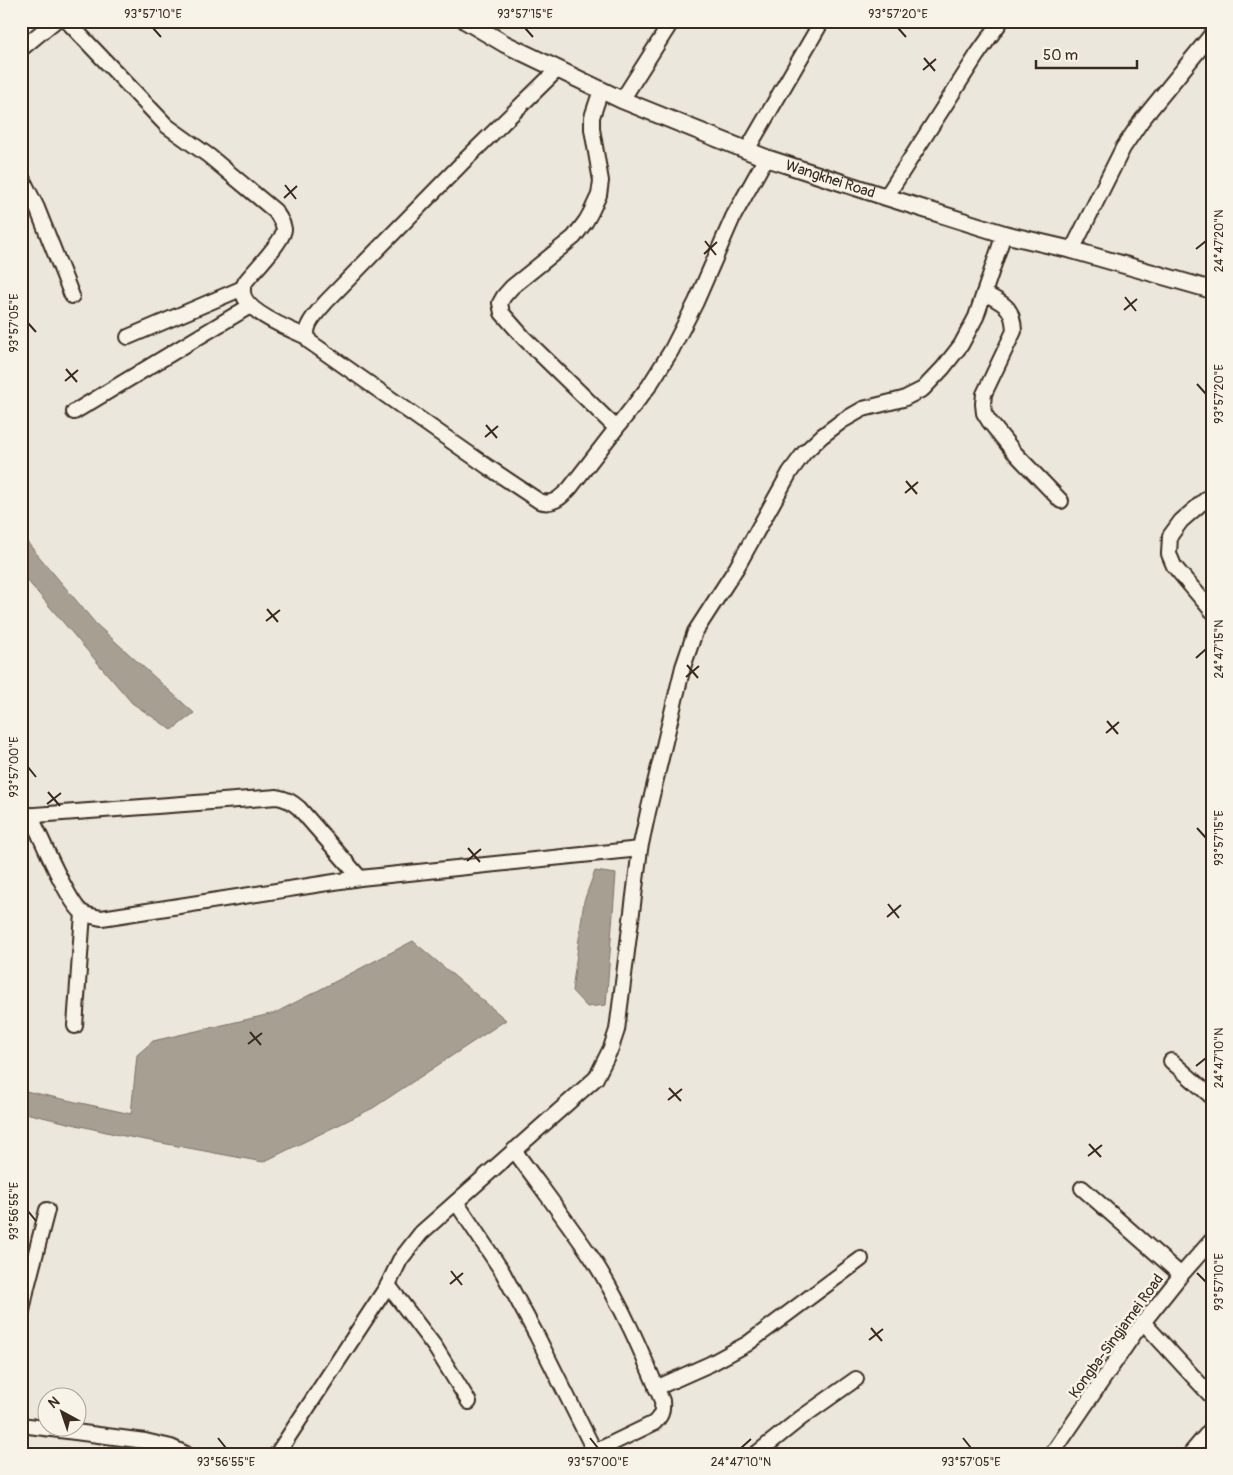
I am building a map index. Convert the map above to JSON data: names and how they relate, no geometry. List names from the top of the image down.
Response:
{
  "streets": {
    "main road": ["Wangkhei Road"],
    "street": ["Kongba-Singjamei Road"]
  },
  "scale_bar": "50 m",
  "north": "top left",
  "coordinates": [
    "93°57'10\"E",
    "93°57'15\"E",
    "93°57'20\"E",
    "24°47'20\"N",
    "93°57'05\"E",
    "24°47'15\"N",
    "93°57'00\"E",
    "24°47'10\"N",
    "93°56'55\"E"
  ]
}
